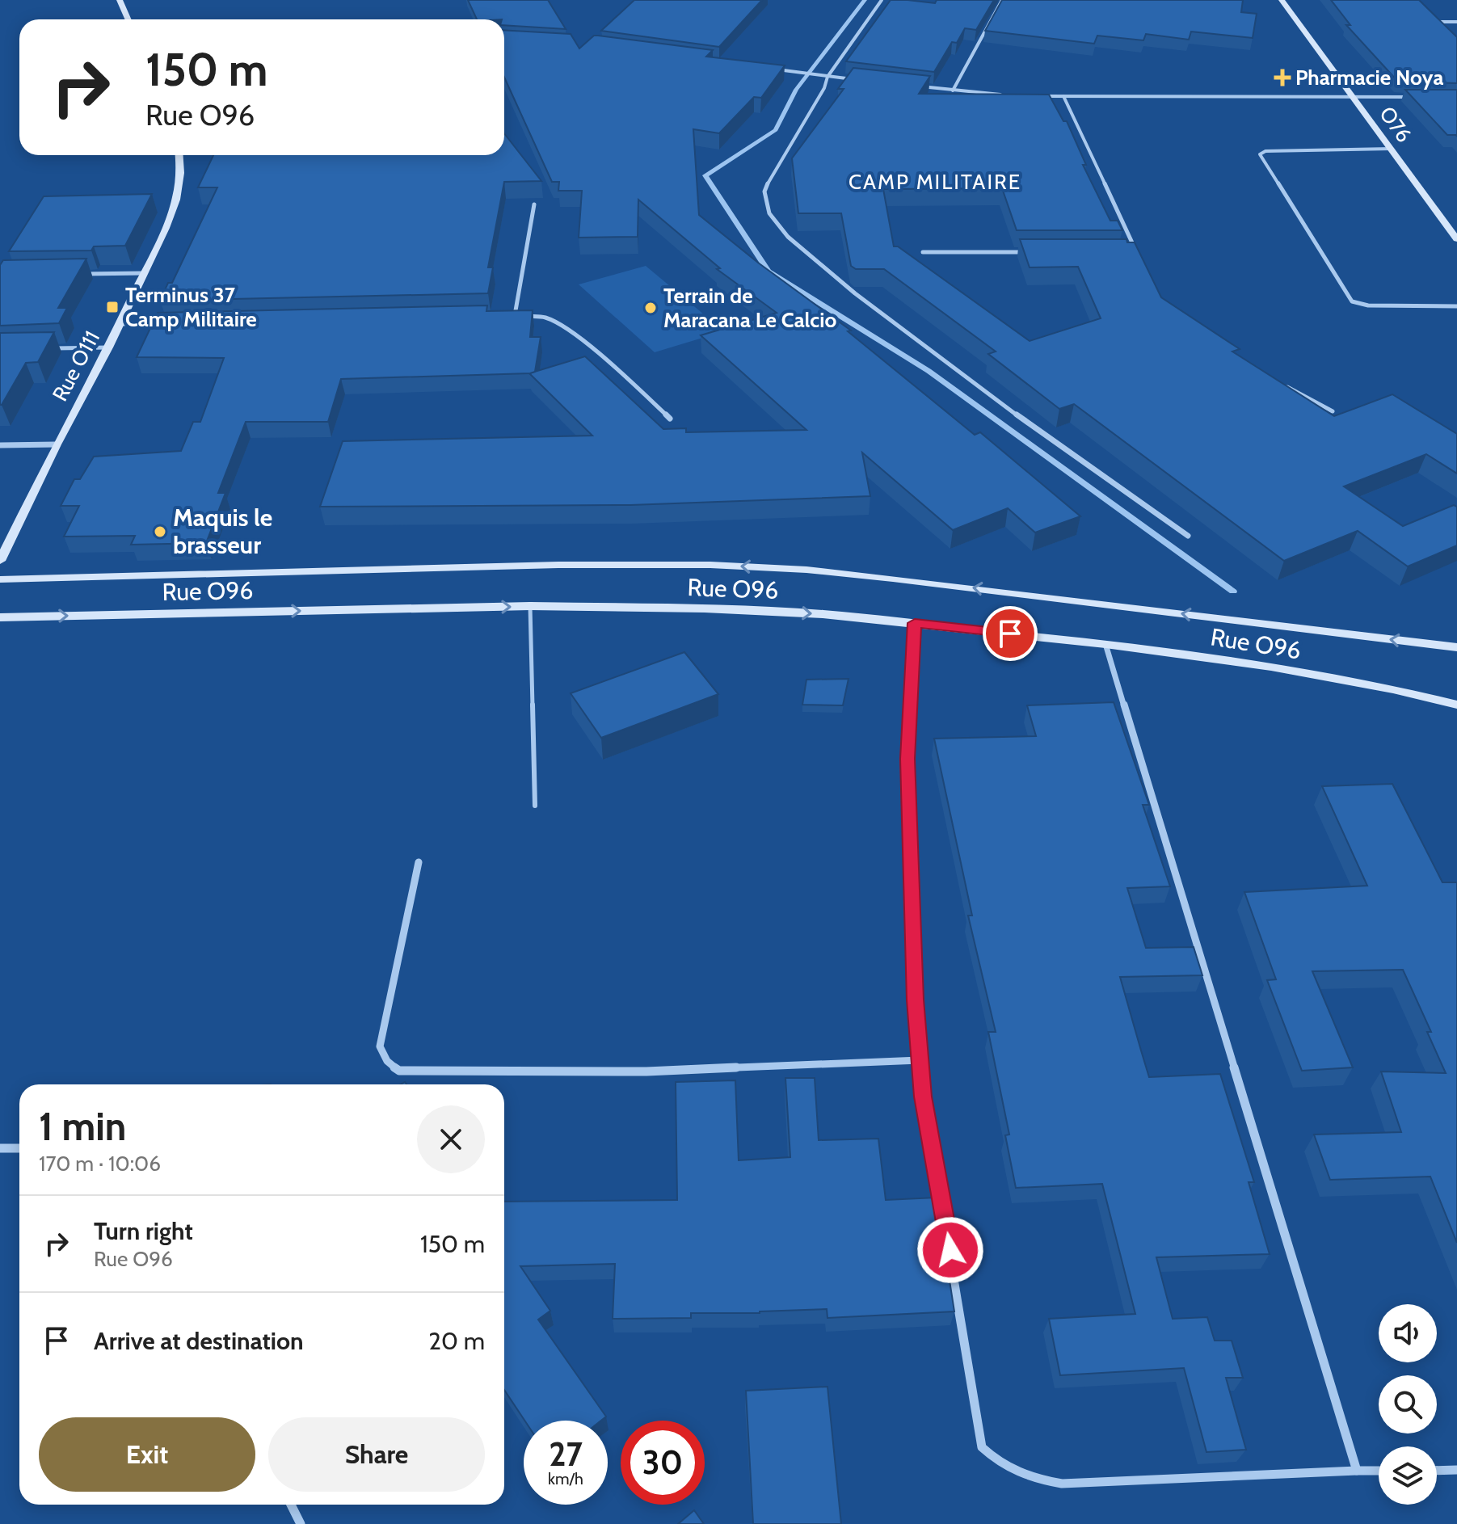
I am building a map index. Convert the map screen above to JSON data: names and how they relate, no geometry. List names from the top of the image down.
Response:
{
  "streets": {
    "main road": ["O76", "Rue O111", "Rue O96"]
  },
  "districts": ["CAMP MILITAIRE"],
  "places": {
    "health": ["Pharmacie Noya"],
    "transit": ["Terminus 37 Camp Militaire"],
    "other": ["Terrain de Maracana Le Calcio", "Maquis le brasseur"]
  },
  "page": {
    "turn": ["150 m", "Rue O96"],
    "heading": ["1 min", "170 m · 10:06"],
    "list": [
      {
        "name": "Turn right",
        "note": "Rue O96",
        "value": "150 m"
      },
      {
        "name": "Arrive at destination",
        "value": "20 m"
      }
    ],
    "buttons": ["Exit", "Share"],
    "speed": "27 km/h",
    "limit": "30"
  }
}
